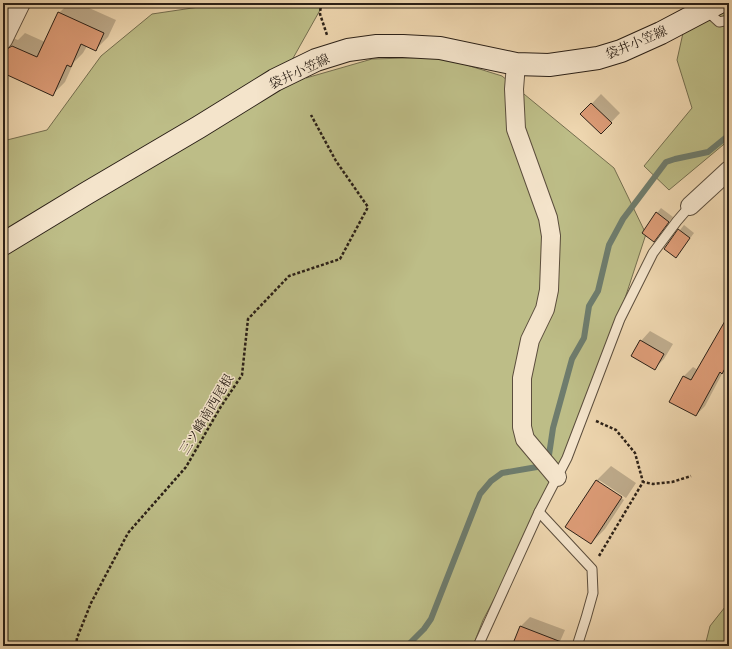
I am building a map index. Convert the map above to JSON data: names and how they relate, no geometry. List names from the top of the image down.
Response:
{
  "streets": {
    "main road": ["袋井小笠線"],
    "path": ["三ツ峰南西尾根"]
  }
}
